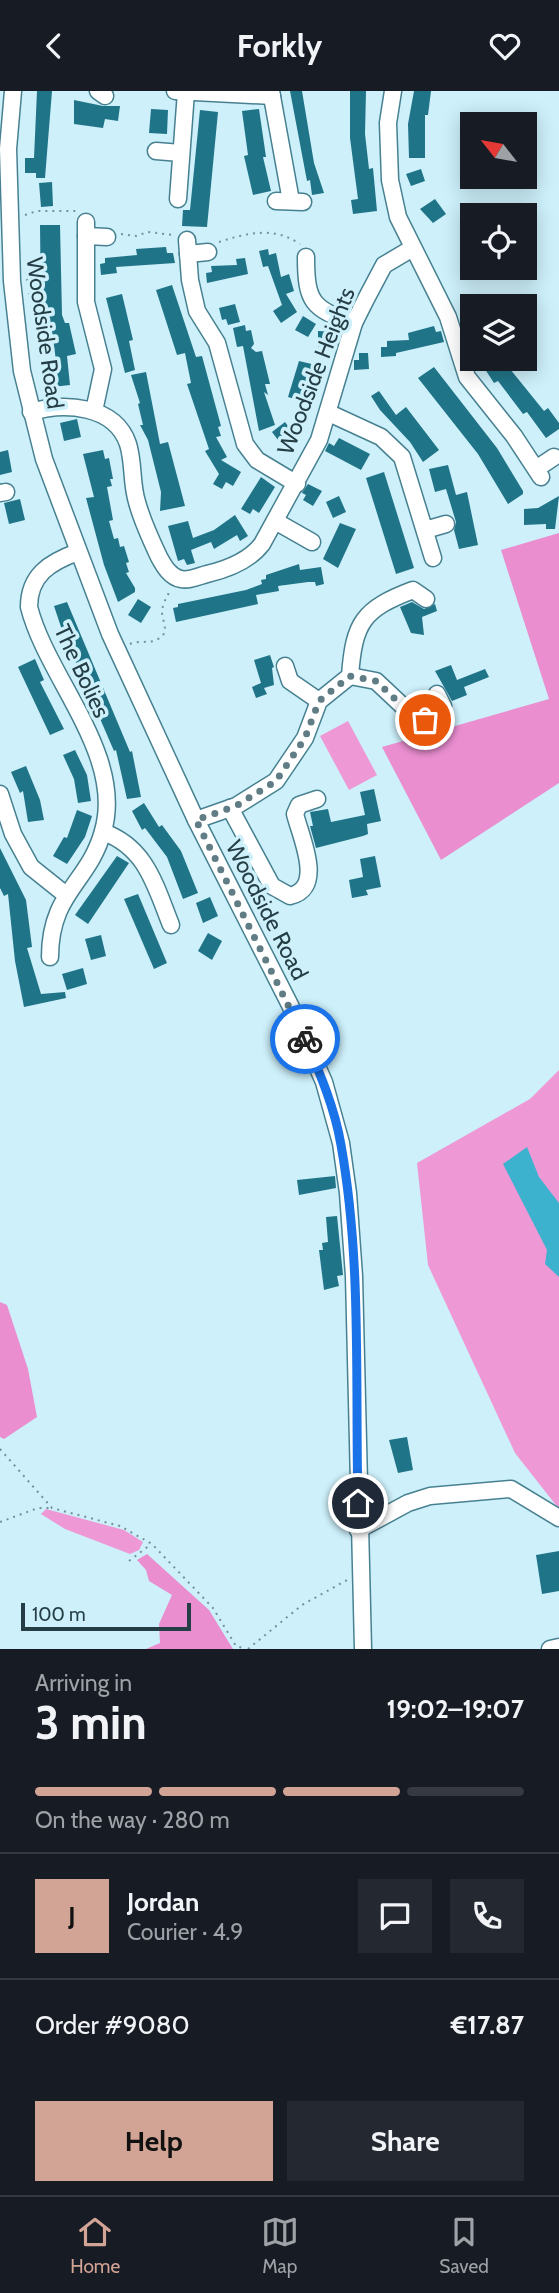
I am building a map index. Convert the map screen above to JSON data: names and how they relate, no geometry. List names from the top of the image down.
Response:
{
  "streets": {
    "street": ["Woodside Road", "Woodside Heights", "The Bolies"]
  },
  "crossings": [
    ["Woodside Road", "The Bolies"]
  ],
  "scale_bar": "100 m",
  "north": "top left",
  "page": {
    "header": "Forkly",
    "scale": "100 m",
    "heading": ["3 min", "Arriving in", "19:02–19:07"],
    "panel": [
      "Jordan",
      "Courier · 4.9",
      "Order #9080",
      "€17.87"
    ],
    "bar": "On the way · 280 m",
    "round": "J",
    "buttons": ["Help", "Share"],
    "tabs": ["Home", "Map", "Saved"]
  }
}
